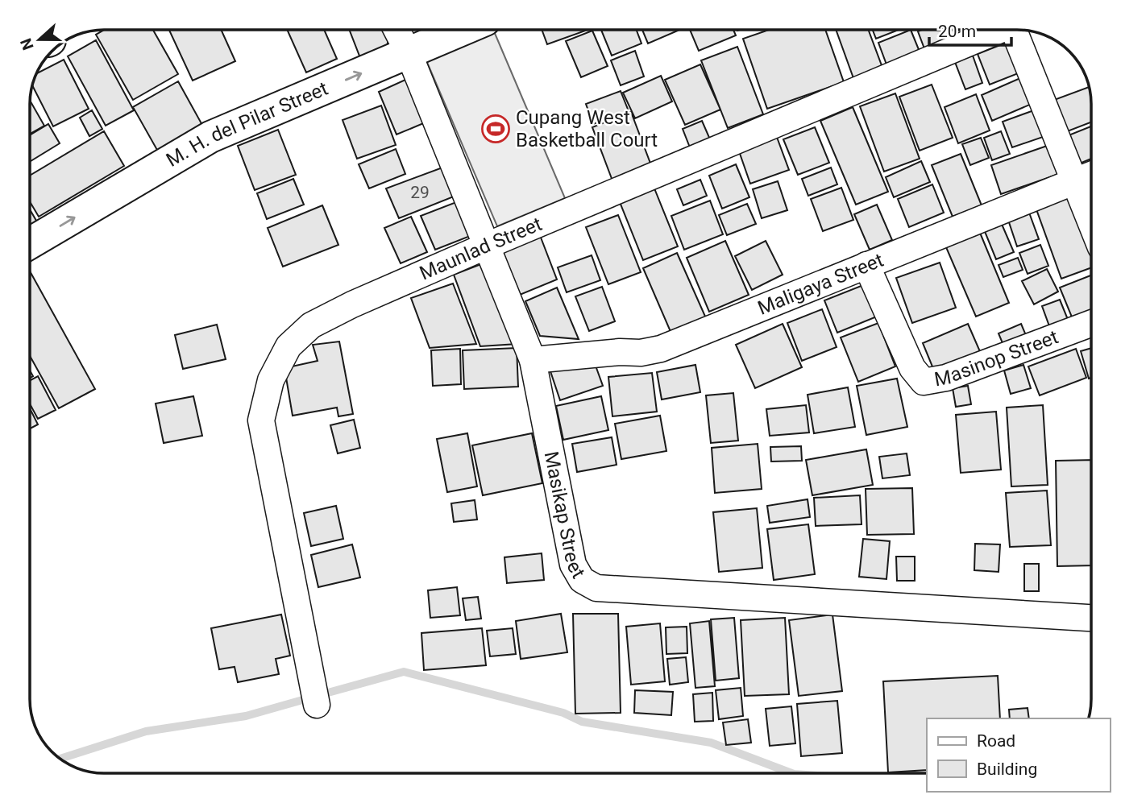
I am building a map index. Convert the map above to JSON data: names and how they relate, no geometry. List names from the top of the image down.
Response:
{
  "streets": {
    "street": [
      "M. H. del Pilar Street",
      "Maunlad Street",
      "Maligaya Street",
      "Masinop Street",
      "Masikap Street"
    ]
  },
  "crossings": [
    ["M. H. del Pilar Street", "Masikap Street"],
    ["Maunlad Street", "Masikap Street"],
    ["Maligaya Street", "Masinop Street"],
    ["Maligaya Street", "Masikap Street"]
  ],
  "one_way": ["M. H. del Pilar Street"],
  "places": {
    "sports": ["Cupang West Basketball Court"]
  },
  "house_numbers": ["29"],
  "legend": ["Road", "Building"],
  "scale_bar": "20 m",
  "north": "left"
}
